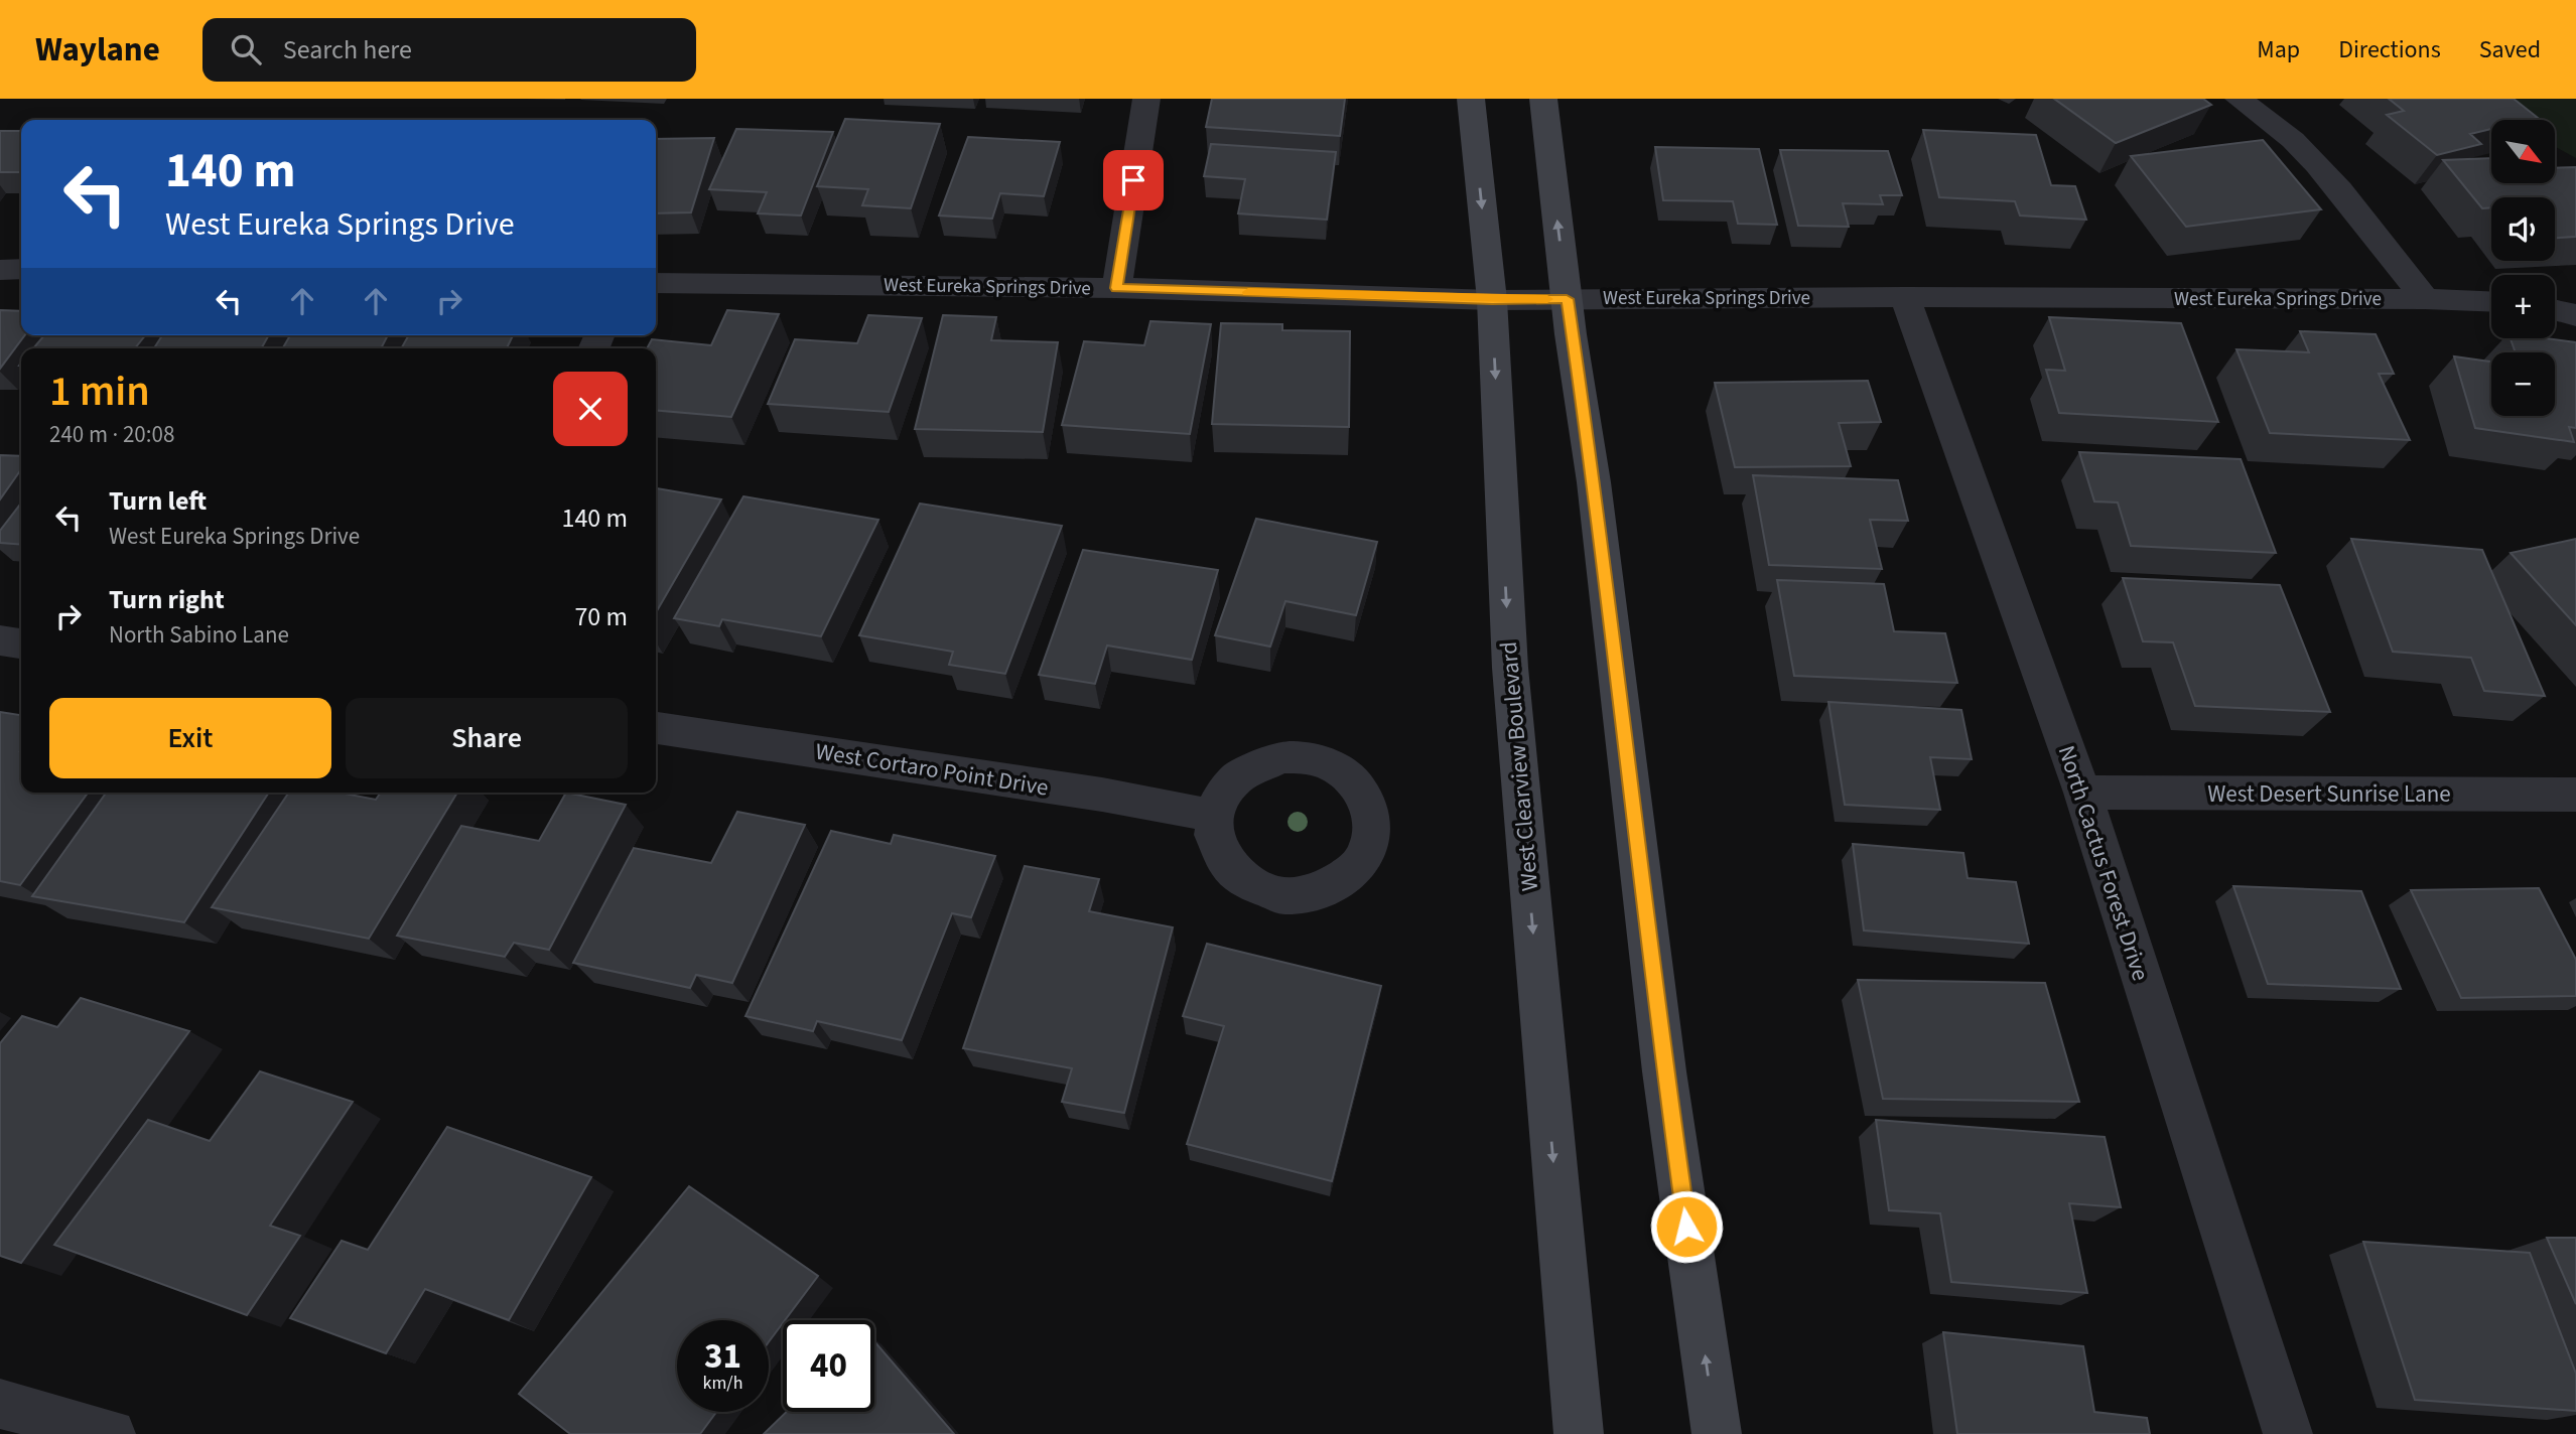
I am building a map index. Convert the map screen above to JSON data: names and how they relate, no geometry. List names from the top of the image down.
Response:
{
  "streets": {
    "street": [
      "West Eureka Springs Drive",
      "West Clearview Boulevard",
      "West Cortaro Point Drive",
      "West Desert Sunrise Lane",
      "North Cactus Forest Drive"
    ]
  },
  "crossings": [
    ["West Eureka Springs Drive", "West Clearview Boulevard"],
    ["West Eureka Springs Drive", "North Cactus Forest Drive"],
    ["West Desert Sunrise Lane", "North Cactus Forest Drive"]
  ],
  "north": "bottom right",
  "page": {
    "header": "Waylane",
    "search": "Search here",
    "nav": ["Map", "Directions", "Saved"],
    "map_buttons": ["+", "−"],
    "turn": ["140 m", "West Eureka Springs Drive"],
    "heading": ["1 min", "240 m · 20:08"],
    "list": [
      {
        "name": "Turn left",
        "note": "West Eureka Springs Drive",
        "value": "140 m"
      },
      {
        "name": "Turn right",
        "note": "North Sabino Lane",
        "value": "70 m"
      }
    ],
    "buttons": ["Exit", "Share"],
    "speed": "31 km/h",
    "limit": "40"
  }
}
